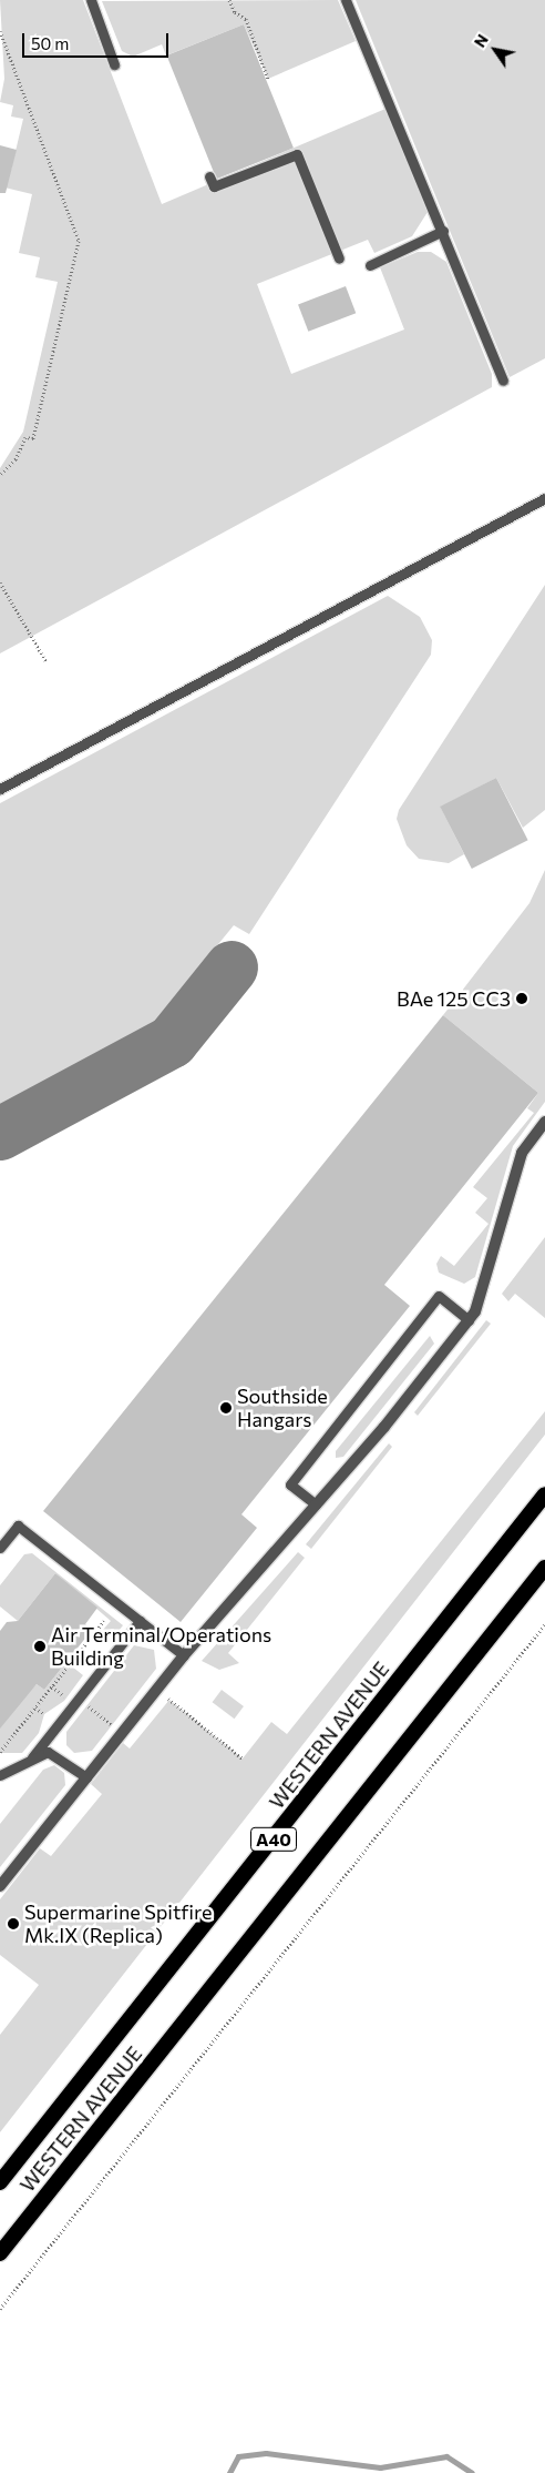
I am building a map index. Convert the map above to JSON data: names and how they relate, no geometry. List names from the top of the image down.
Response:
{
  "streets": {
    "highway": ["WESTERN AVENUE", "A40"]
  },
  "places": [
    "BAe 125 CC3",
    "Southside Hangars",
    "Air Terminal/Operations Building",
    "Supermarine Spitfire Mk.IX (Replica)"
  ],
  "scale_bar": "50 m",
  "north": "top left"
}
